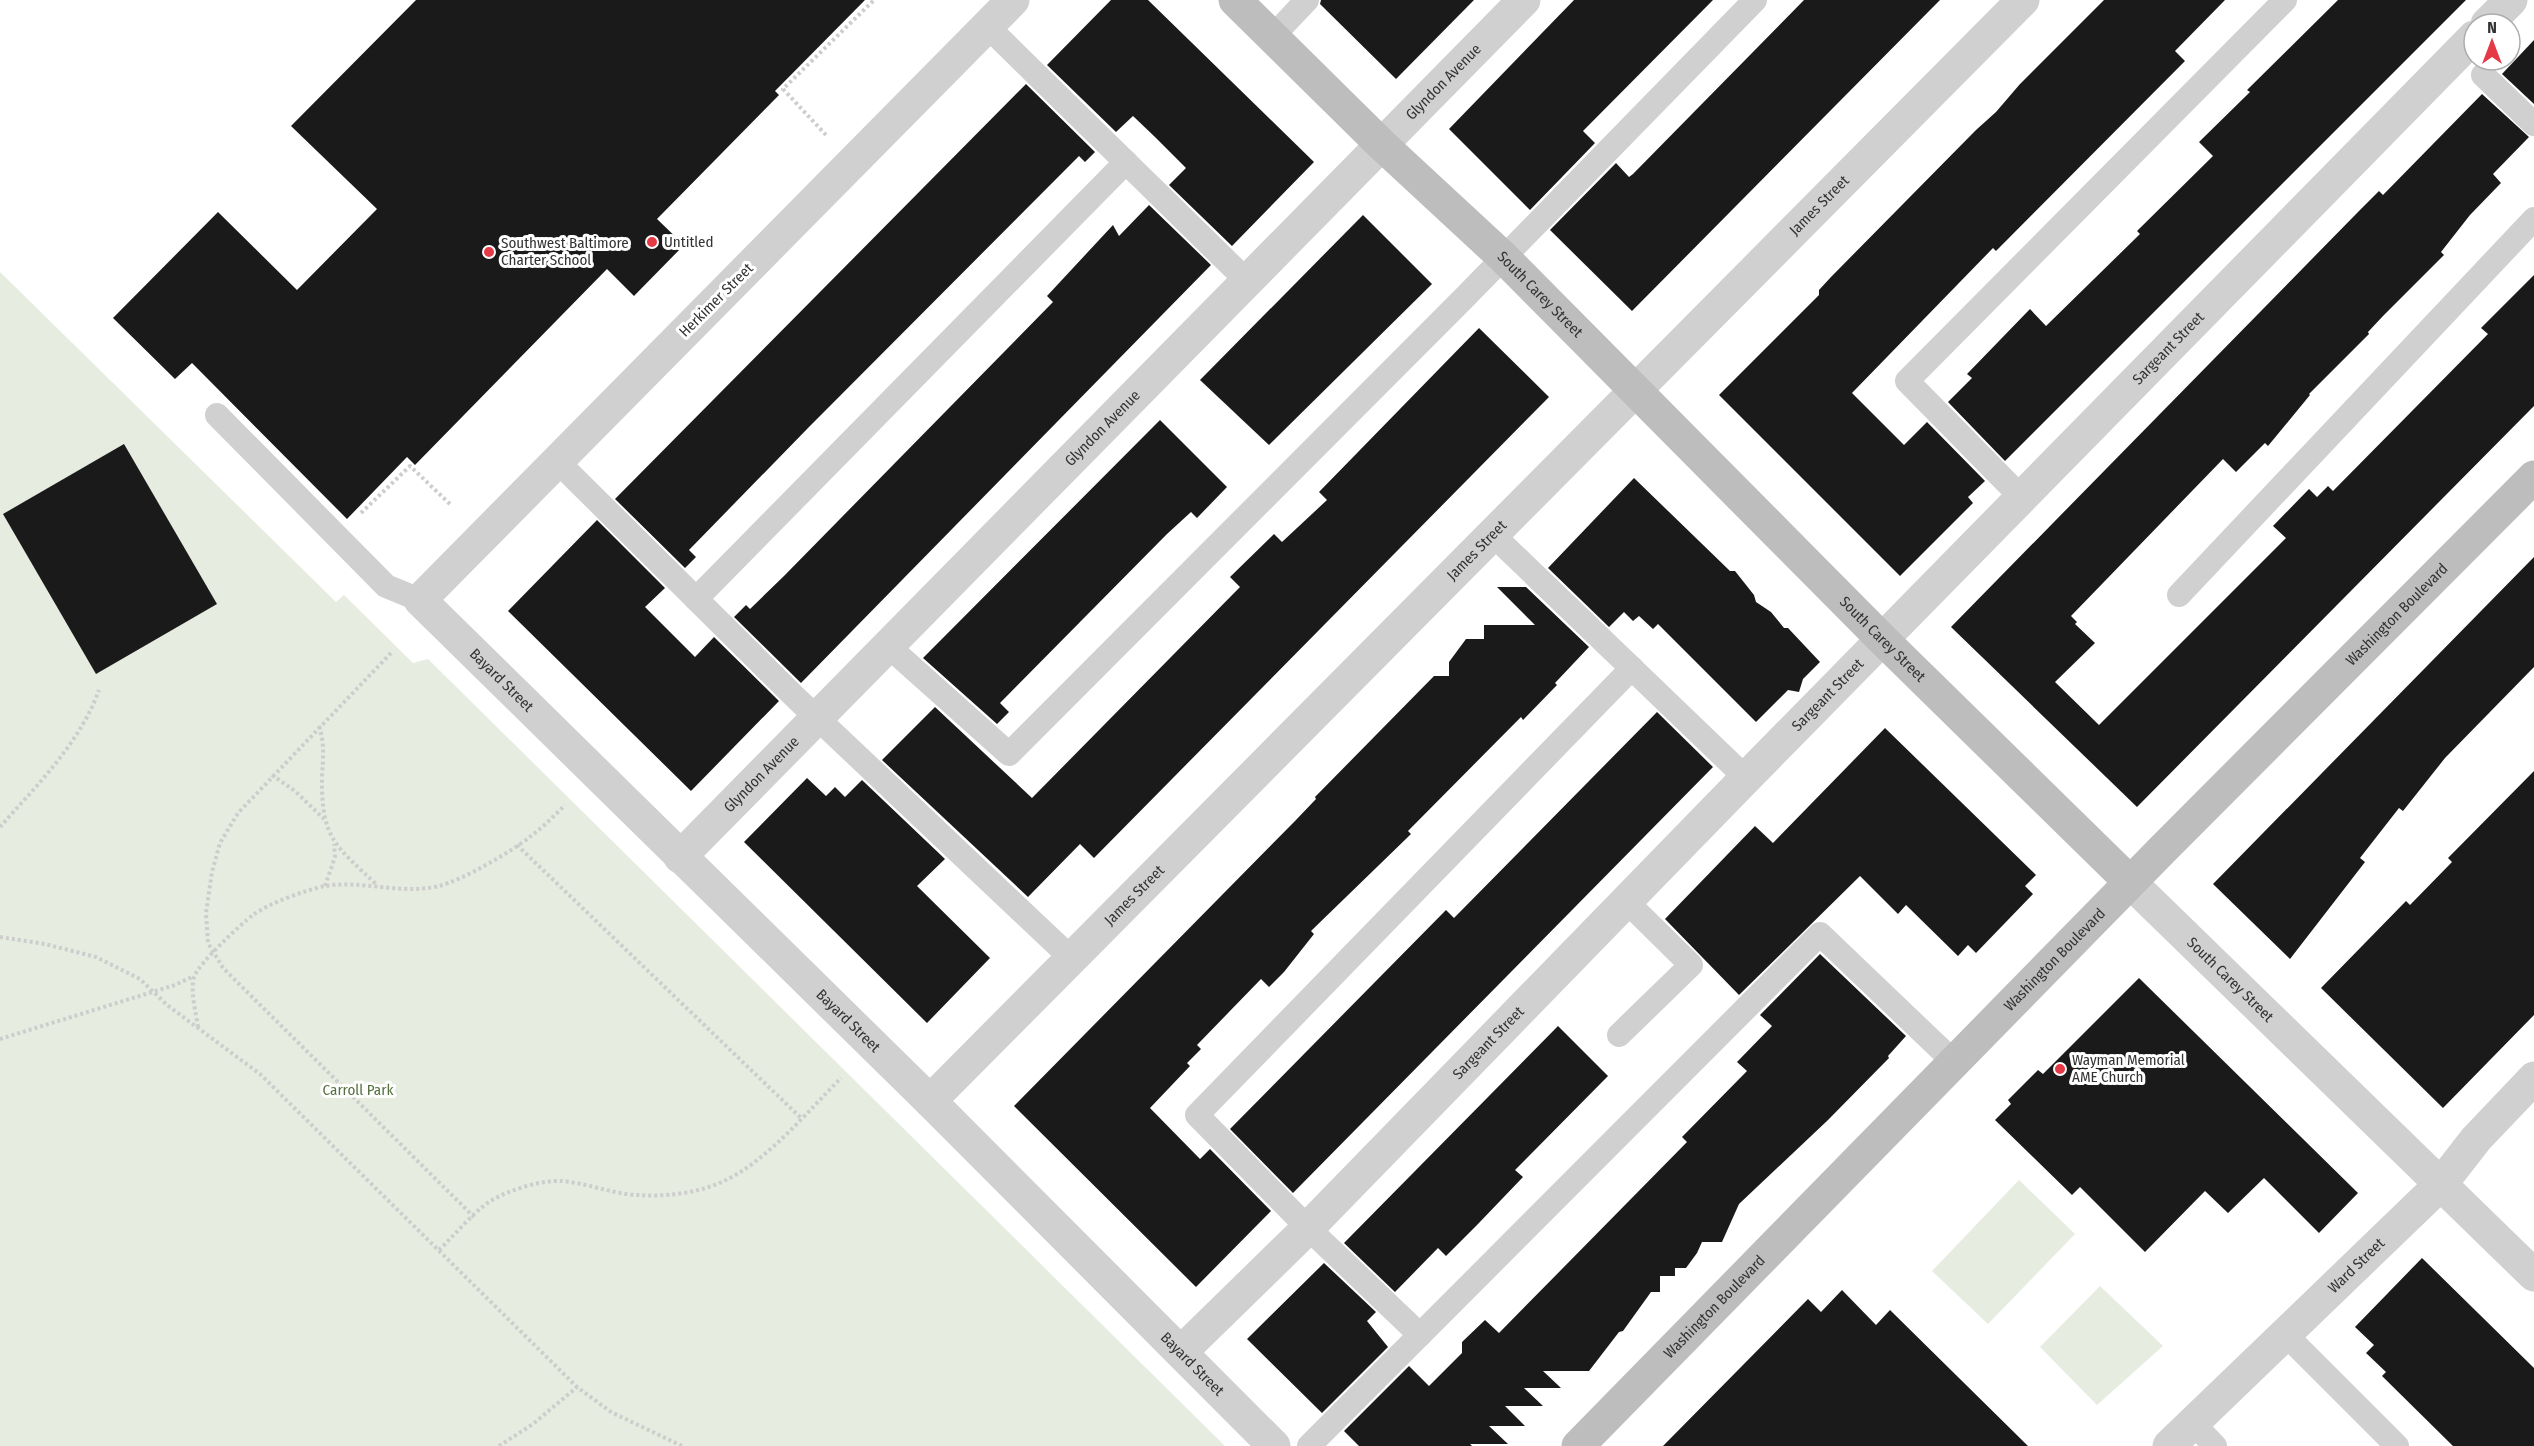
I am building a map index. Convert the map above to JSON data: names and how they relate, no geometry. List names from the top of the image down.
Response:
{
  "streets": {
    "main road": ["South Carey Street", "Washington Boulevard"],
    "street": [
      "Glyndon Avenue",
      "James Street",
      "Herkimer Street",
      "Sargeant Street",
      "Bayard Street",
      "Ward Street"
    ]
  },
  "crossings": [
    ["Glyndon Avenue", "South Carey Street"],
    ["Glyndon Avenue", "Bayard Street"],
    ["James Street", "South Carey Street"],
    ["James Street", "Bayard Street"],
    ["South Carey Street", "Sargeant Street"],
    ["South Carey Street", "Washington Boulevard"],
    ["South Carey Street", "Ward Street"],
    ["Herkimer Street", "Bayard Street"],
    ["Sargeant Street", "Bayard Street"]
  ],
  "parks": ["Carroll Park"],
  "places": ["Untitled", "Southwest Baltimore Charter School", "Wayman Memorial AME Church"],
  "north": "top"
}
